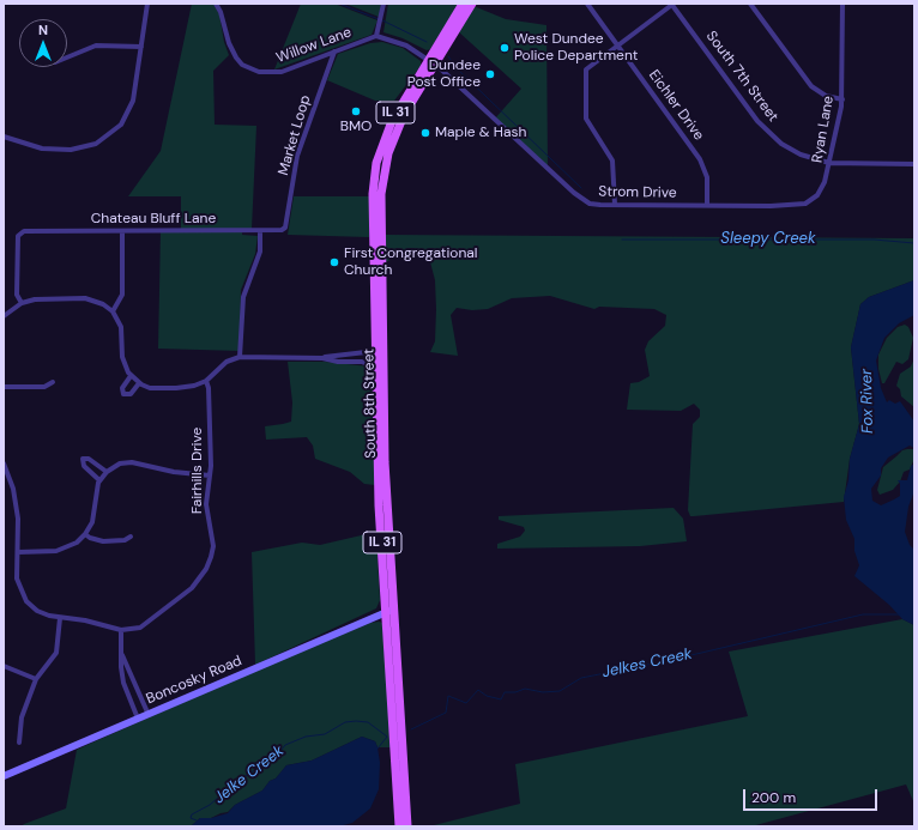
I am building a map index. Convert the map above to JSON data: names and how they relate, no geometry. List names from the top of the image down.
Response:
{
  "streets": {
    "main road": ["IL 31", "South 8th Street"],
    "street": [
      "Willow Lane",
      "South 7th Street",
      "Eichler Drive",
      "Ryan Lane",
      "Market Loop",
      "Strom Drive",
      "Chateau Bluff Lane",
      "Fairhills Drive",
      "Boncosky Road"
    ]
  },
  "crossings": [
    ["Willow Lane", "Market Loop"],
    ["South 7th Street", "Ryan Lane"],
    ["Eichler Drive", "Strom Drive"],
    ["Ryan Lane", "Strom Drive"],
    ["Market Loop", "Chateau Bluff Lane"],
    ["Strom Drive", "South 8th Street"],
    ["South 8th Street", "Boncosky Road"]
  ],
  "water": [
    "Sleepy Creek",
    "Fox River",
    "Jelkes Creek",
    "Jelke Creek"
  ],
  "places": [
    "West Dundee Police Department",
    "Dundee Post Office",
    "BMO",
    "Maple & Hash",
    "First Congregational Church"
  ],
  "scale_bar": "200 m",
  "north": "top"
}
